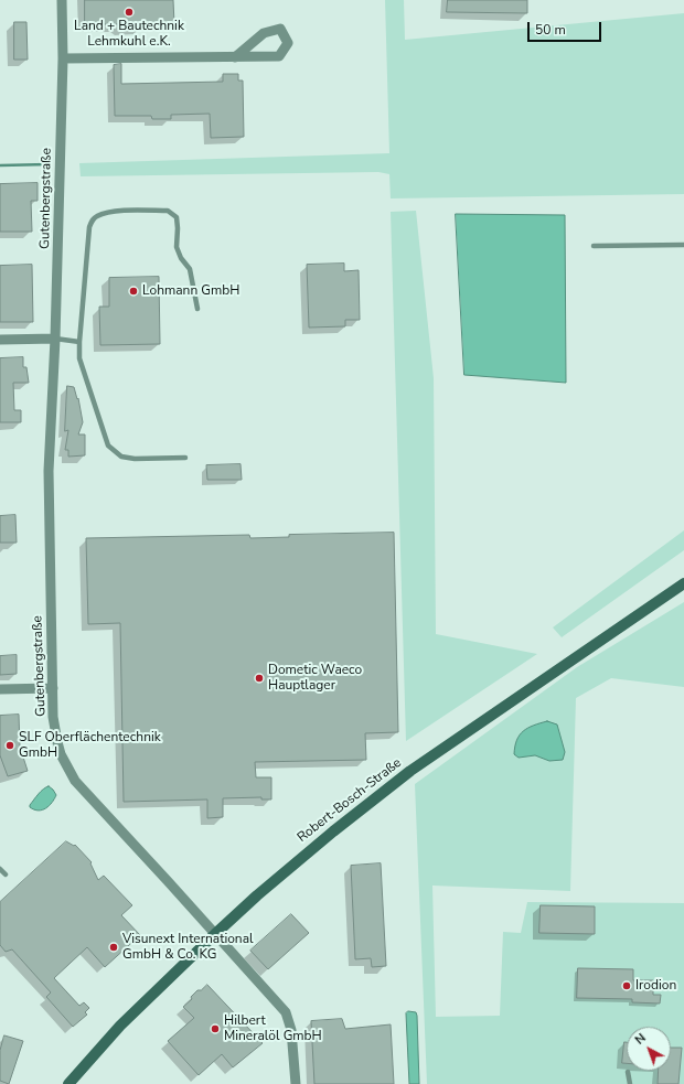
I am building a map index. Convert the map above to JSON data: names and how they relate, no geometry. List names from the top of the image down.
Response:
{
  "streets": {
    "street": ["Gutenbergstraße", "Robert-Bosch-Straße"]
  },
  "crossings": [
    ["Gutenbergstraße", "Robert-Bosch-Straße"]
  ],
  "places": [
    "Land + Bautechnik Lehmkuhl e.K.",
    "Lohmann GmbH",
    "Dometic Waeco Hauptlager",
    "SLF Oberflächentechnik GmbH",
    "Visunext International GmbH & Co. KG",
    "Irodion",
    "Hilbert Mineralöl GmbH"
  ],
  "scale_bar": "50 m",
  "north": "top left"
}
